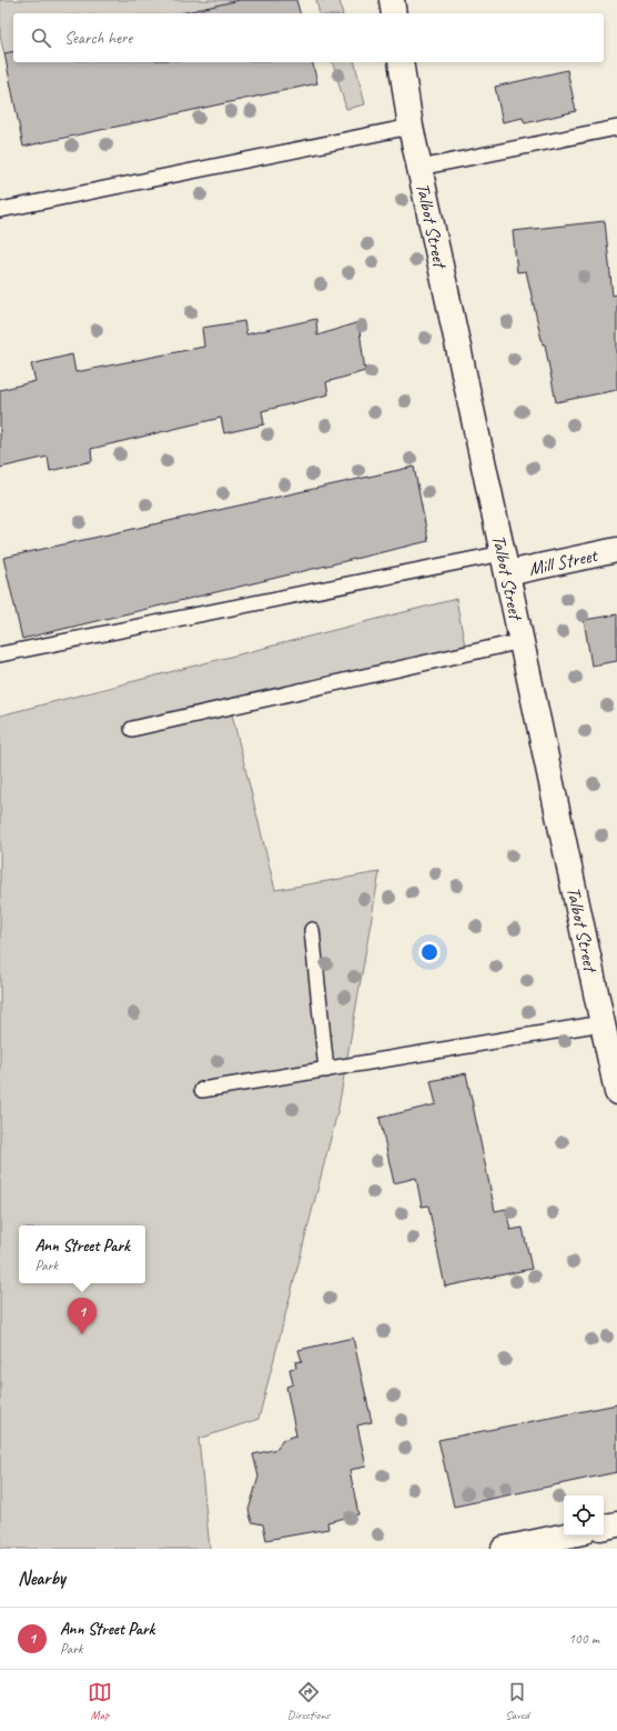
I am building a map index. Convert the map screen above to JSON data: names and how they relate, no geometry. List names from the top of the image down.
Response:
{
  "streets": {
    "street": ["Talbot Street", "Mill Street"]
  },
  "crossings": [
    ["Talbot Street", "Mill Street"]
  ],
  "page": {
    "search": "Search here",
    "popup": ["Ann Street Park", "Park"],
    "pins": "1",
    "heading": "Nearby",
    "list": [
      {
        "mark": "1",
        "name": "Ann Street Park",
        "note": "Park",
        "value": "100 m"
      }
    ],
    "nav": ["Map", "Directions", "Saved"]
  }
}
